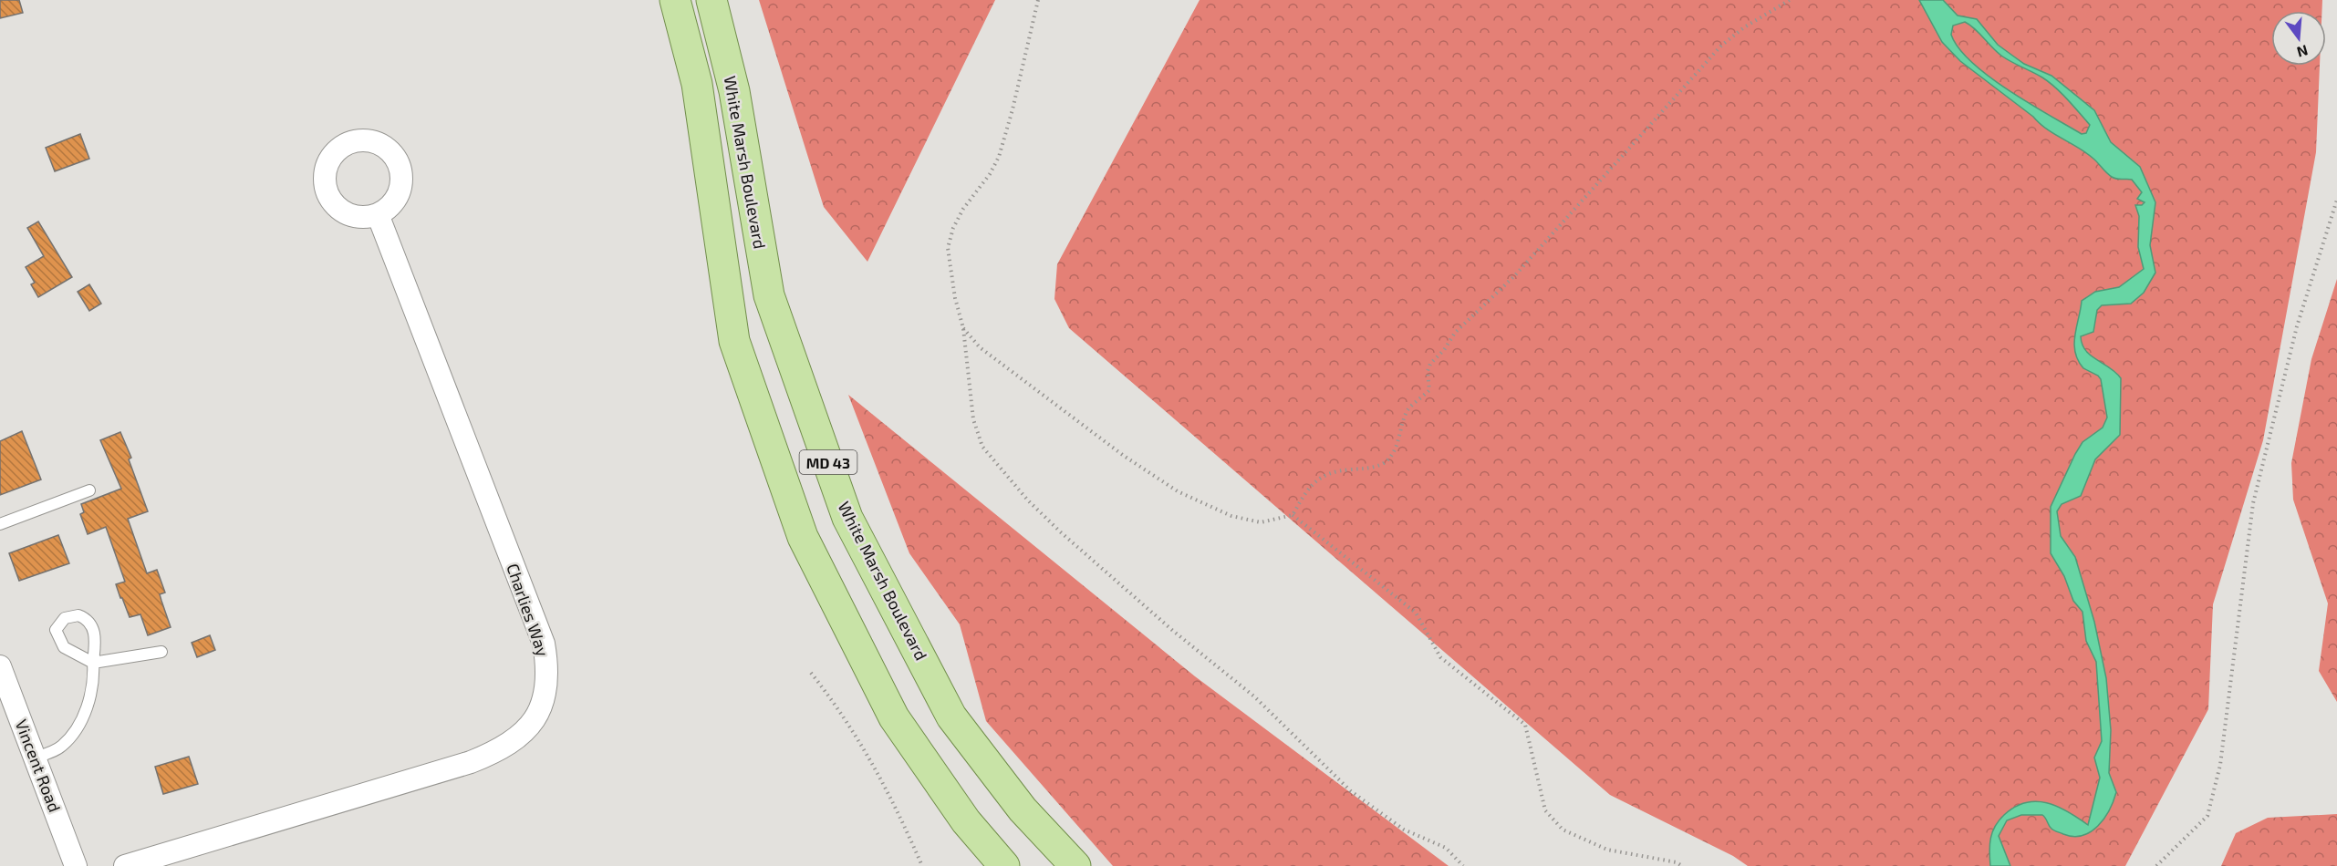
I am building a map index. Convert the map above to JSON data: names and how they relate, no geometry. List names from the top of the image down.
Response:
{
  "streets": {
    "main road": ["White Marsh Boulevard", "MD 43"],
    "street": ["Charlies Way", "Vincent Road"]
  },
  "north": "bottom"
}
